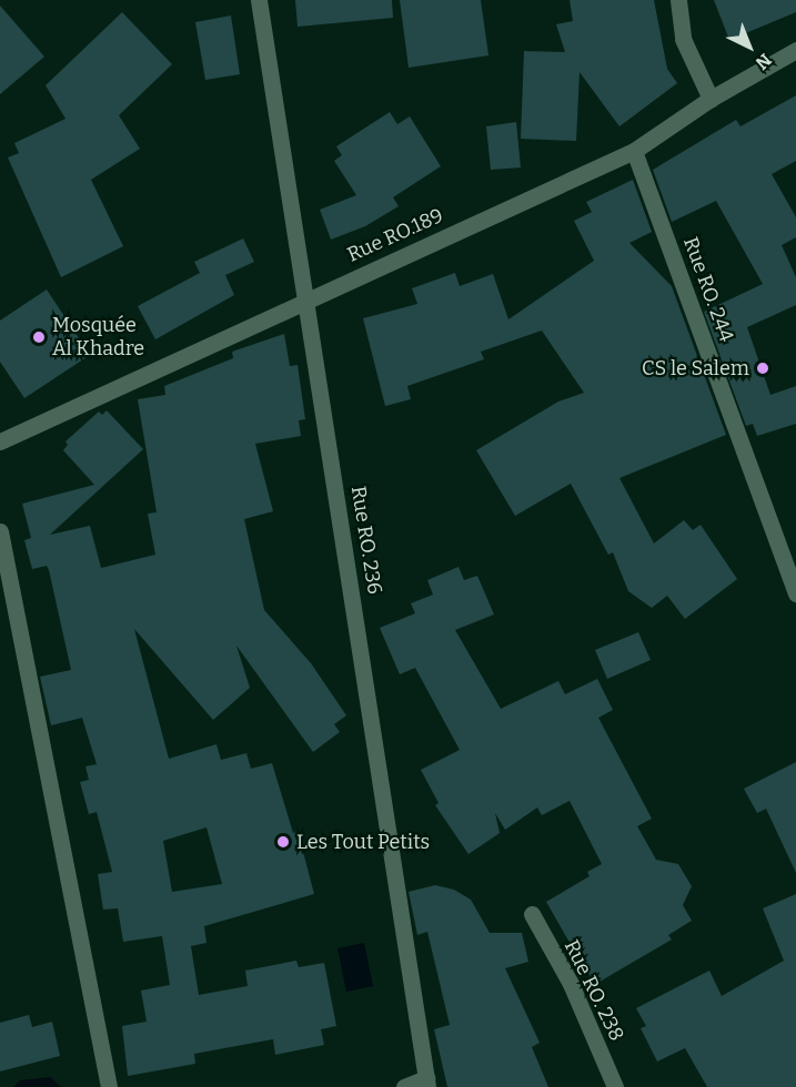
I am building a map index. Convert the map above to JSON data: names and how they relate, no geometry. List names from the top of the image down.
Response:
{
  "streets": {
    "street": [
      "Rue RO.189",
      "Rue RO. 244",
      "Rue RO. 236",
      "Rue RO. 238"
    ]
  },
  "crossings": [
    ["Rue RO.189", "Rue RO. 244"],
    ["Rue RO.189", "Rue RO. 236"]
  ],
  "places": ["Mosquée Al Khadre", "CS le Salem", "Les Tout Petits"],
  "north": "bottom right"
}
